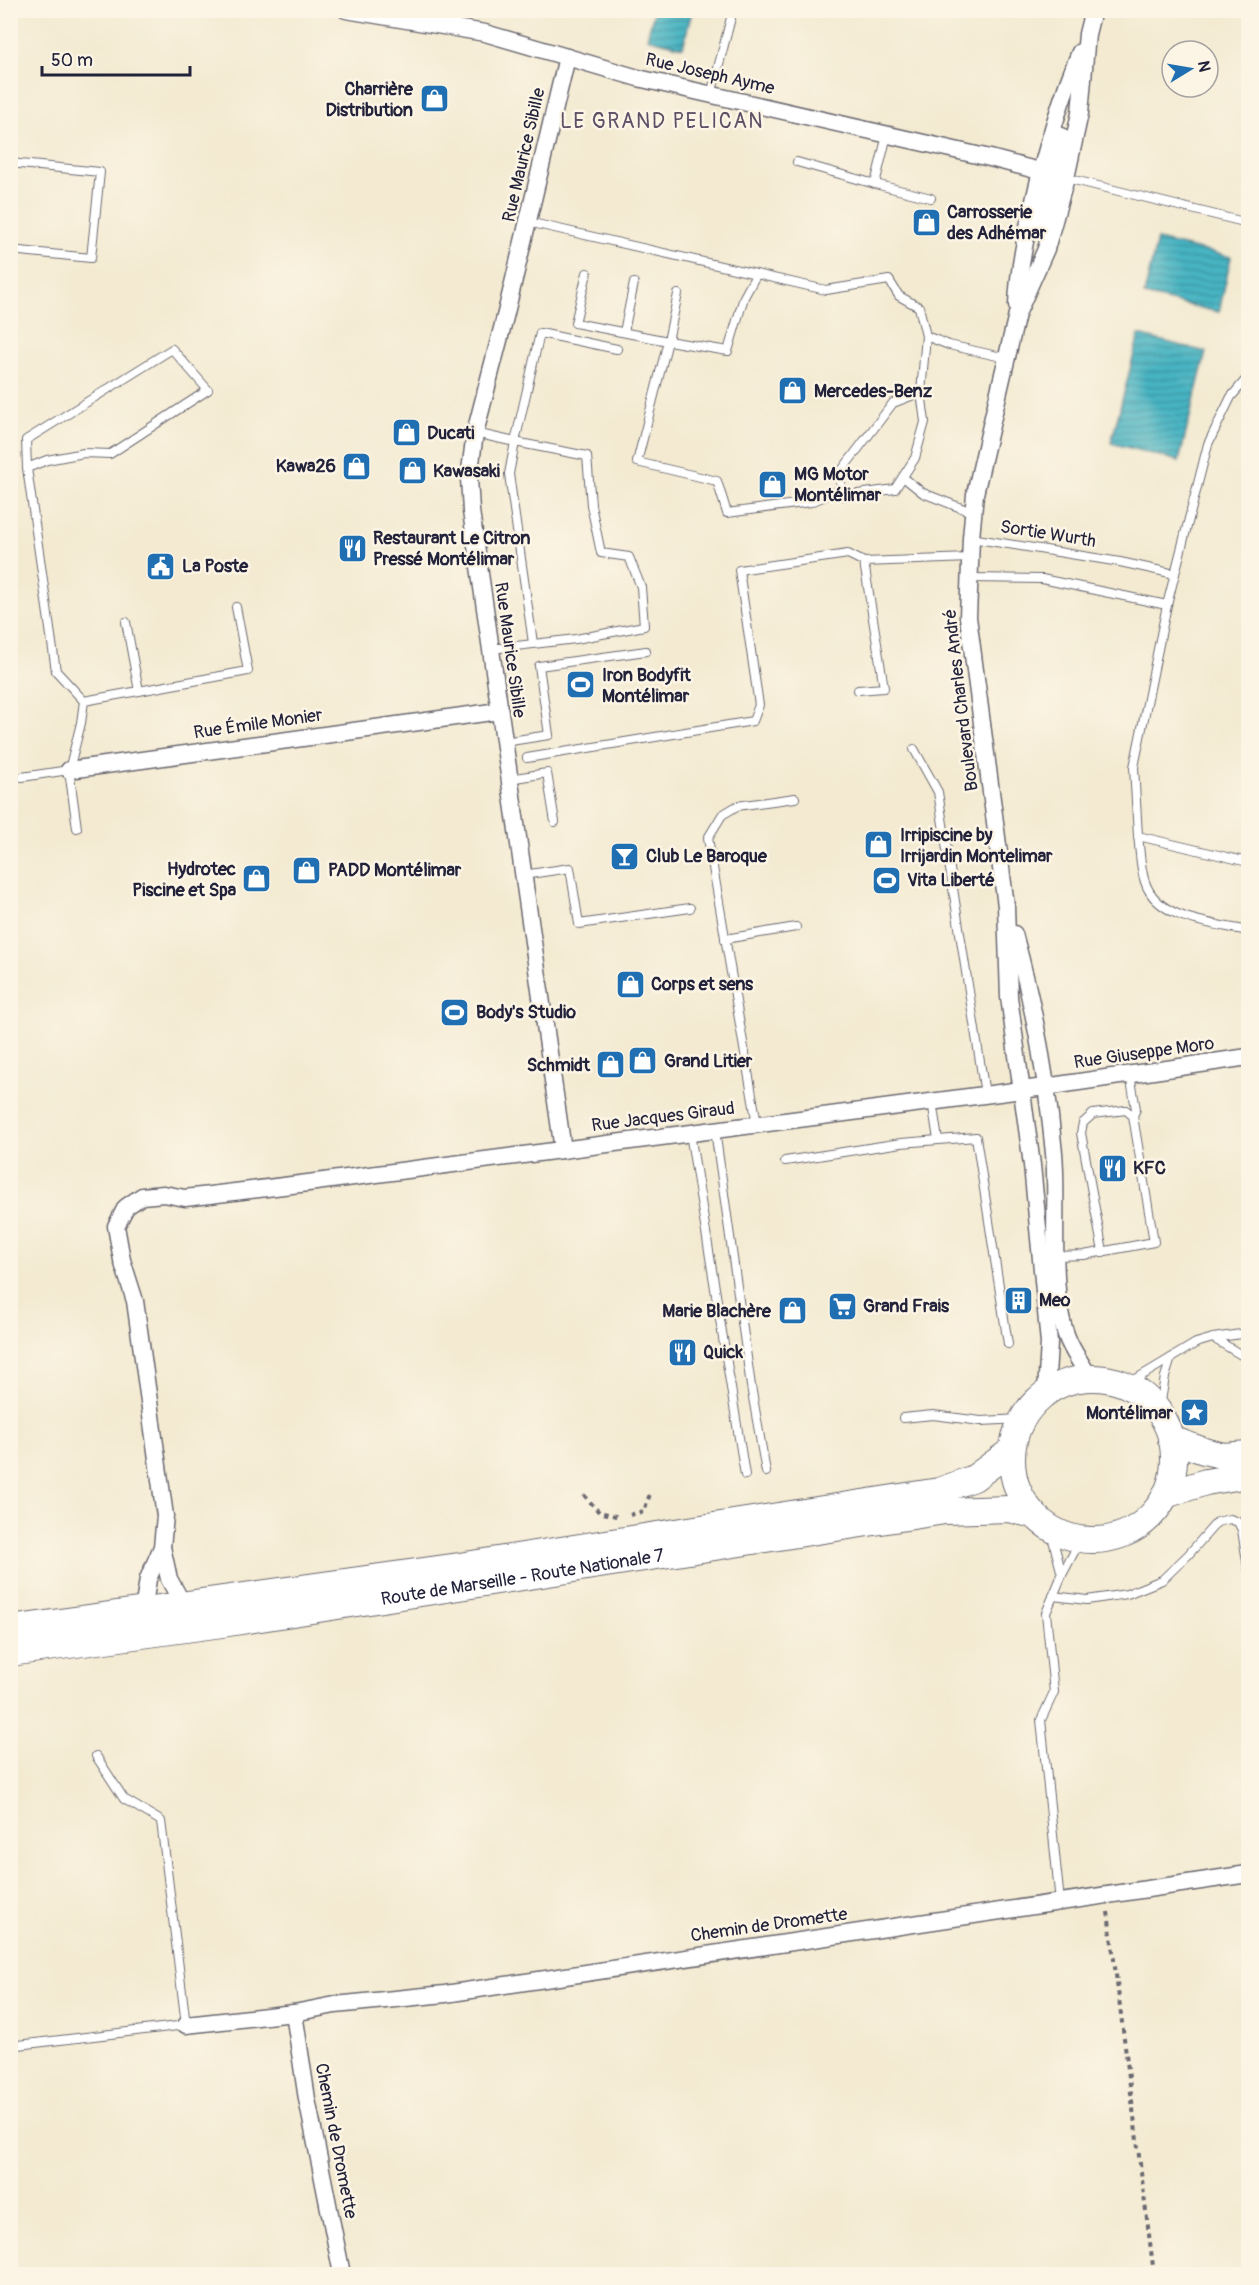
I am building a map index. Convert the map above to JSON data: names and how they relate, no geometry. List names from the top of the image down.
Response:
{
  "streets": {
    "main road": ["Route de Marseille - Route Nationale 7"],
    "street": [
      "Rue Joseph Ayme",
      "Rue Maurice Sibille",
      "Boulevard Charles André",
      "Rue Émile Monier",
      "Rue Giuseppe Moro",
      "Rue Jacques Giraud",
      "Chemin de Dromette"
    ],
    "lane": ["Sortie Wurth"]
  },
  "crossings": [
    ["Rue Joseph Ayme", "Rue Maurice Sibille"],
    ["Rue Joseph Ayme", "Boulevard Charles André"],
    ["Rue Maurice Sibille", "Rue Émile Monier"],
    ["Rue Maurice Sibille", "Rue Jacques Giraud"],
    ["Sortie Wurth", "Boulevard Charles André"],
    ["Boulevard Charles André", "Rue Giuseppe Moro"],
    ["Boulevard Charles André", "Rue Jacques Giraud"],
    ["Boulevard Charles André", "Route de Marseille - Route Nationale 7"],
    ["Rue Giuseppe Moro", "Rue Jacques Giraud"]
  ],
  "districts": ["LE GRAND PELICAN"],
  "places": {
    "shop": [
      "Charrière Distribution",
      "Carrosserie des Adhémar",
      "Mercedes-Benz",
      "Ducati",
      "Kawa26",
      "Kawasaki",
      "MG Motor Montélimar",
      "Irripiscine by Irrijardin Montelimar",
      "PADD Montélimar",
      "Hydrotec Piscine et Spa",
      "Corps et sens",
      "Grand Litier",
      "Schmidt",
      "Marie Blachère"
    ],
    "restaurant": ["Restaurant Le Citron Pressé Montélimar", "KFC", "Quick"],
    "public building": ["La Poste"],
    "sports": ["Iron Bodyfit Montélimar", "Vita Liberté", "Body's Studio"],
    "bar": ["Club Le Baroque"],
    "building": ["Meo"],
    "supermarket": ["Grand Frais"],
    "place": ["Montélimar"]
  },
  "scale_bar": "50 m",
  "north": "right"
}
